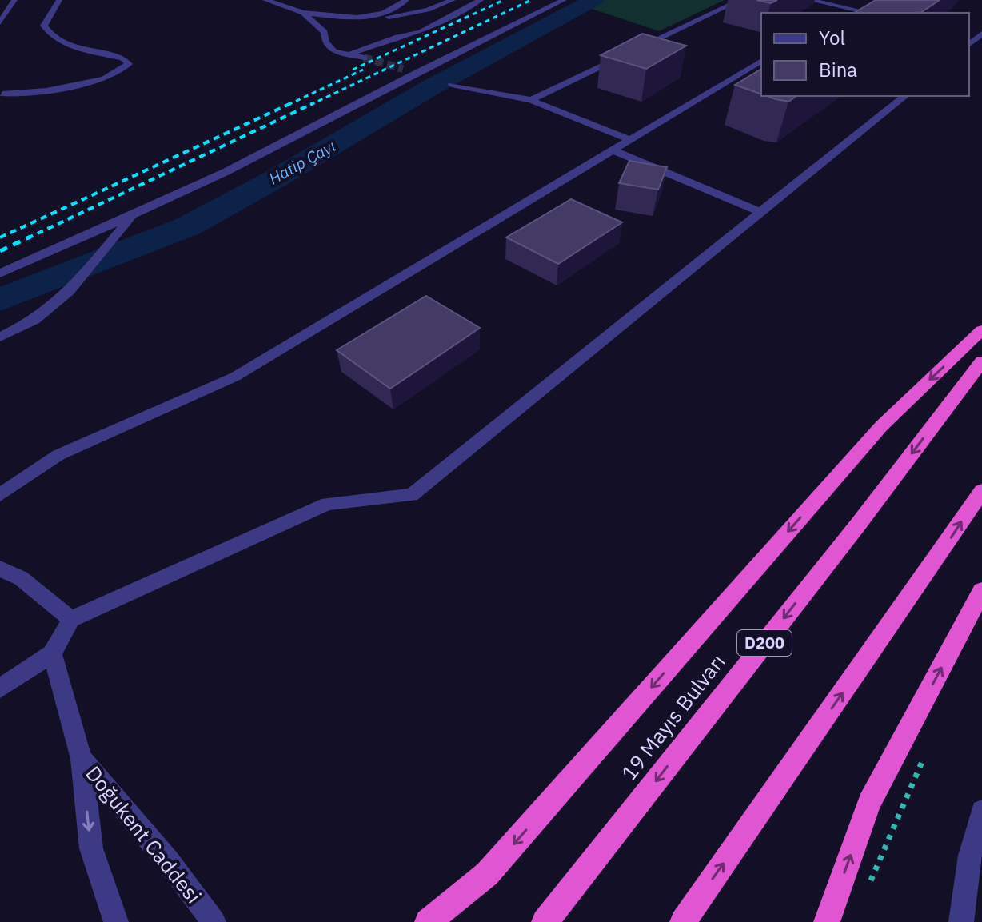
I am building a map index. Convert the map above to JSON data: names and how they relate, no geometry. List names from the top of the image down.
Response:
{
  "streets": {
    "highway": ["D200", "19 Mayıs Bulvarı"],
    "street": ["Doğukent Caddesi"]
  },
  "one_way": ["Doğukent Caddesi"],
  "water": ["Hatip Çayı"],
  "legend": ["Yol", "Bina"]
}
